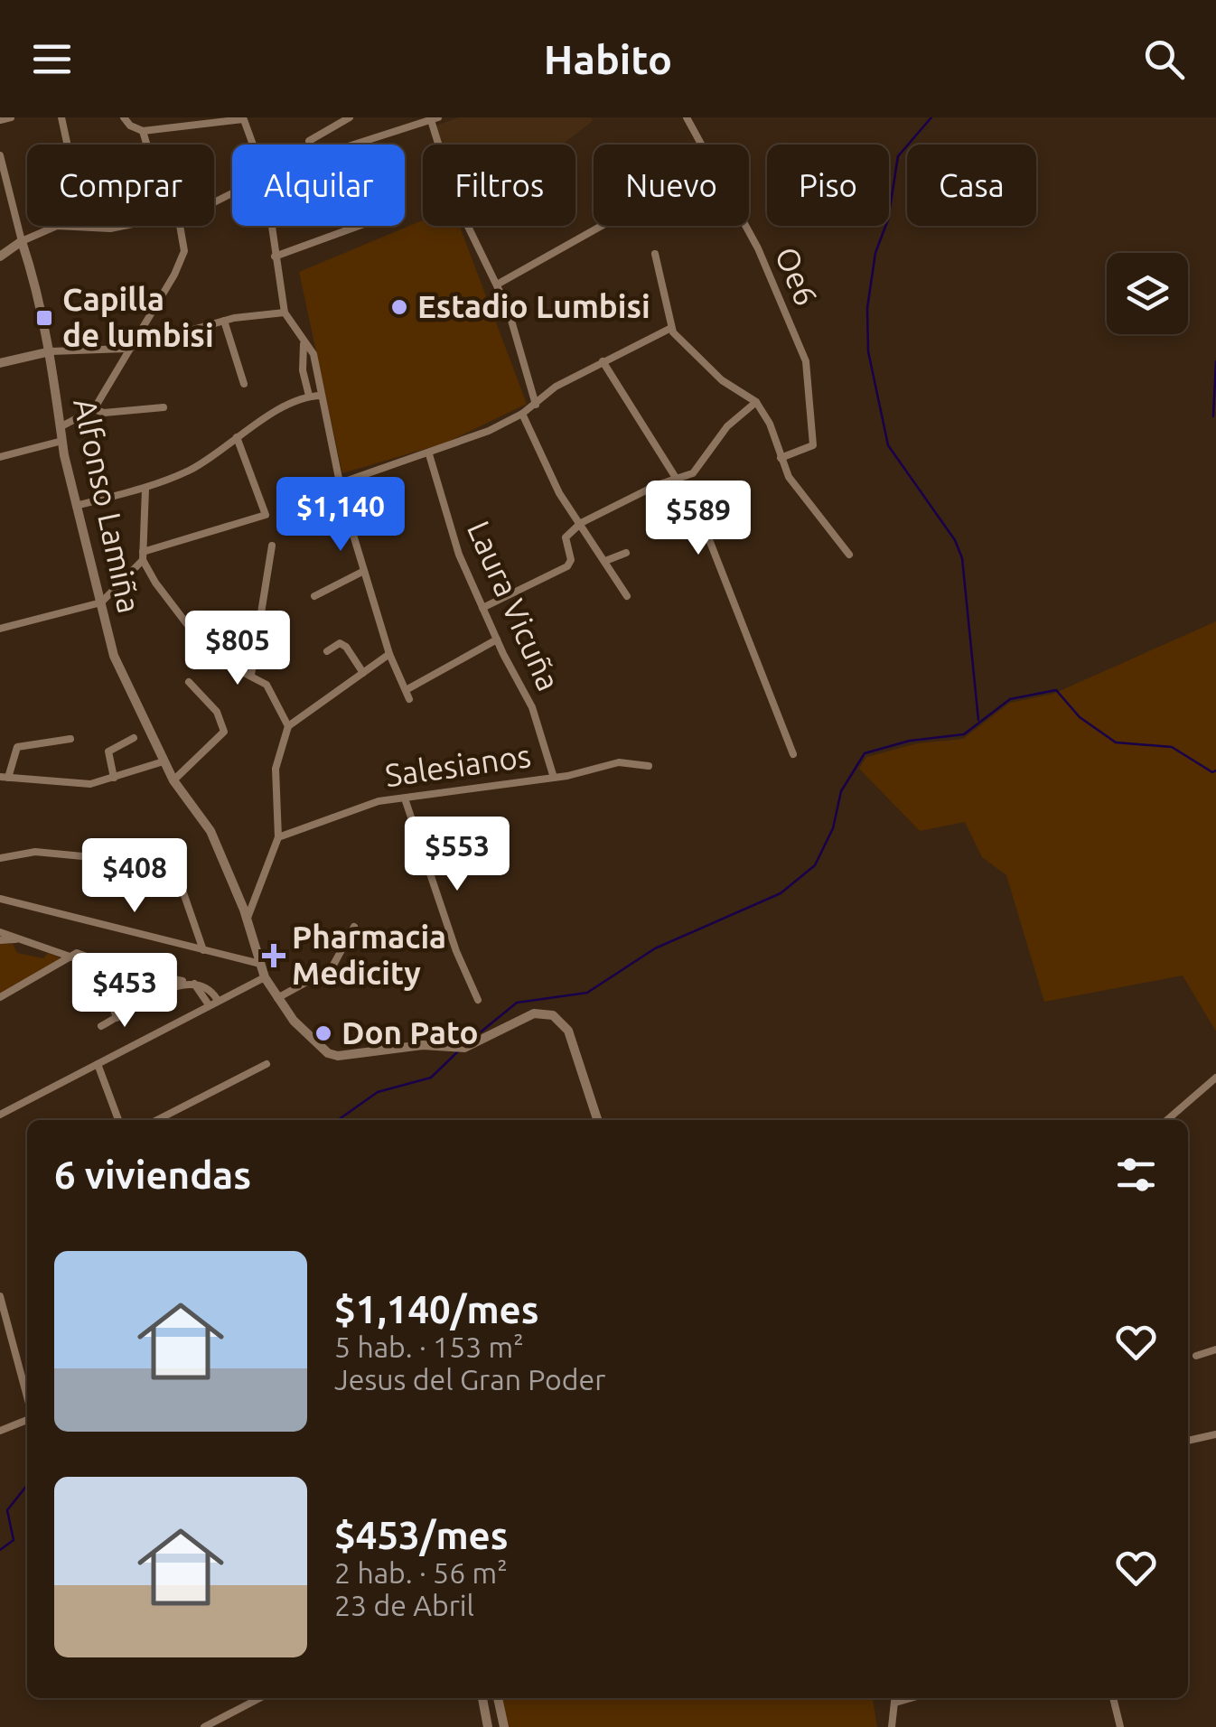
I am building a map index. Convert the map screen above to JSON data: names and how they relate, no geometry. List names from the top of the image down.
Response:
{
  "streets": {
    "street": [
      "Oe6",
      "Alfonso Lamiña",
      "Laura Vicuña",
      "Salesianos"
    ]
  },
  "crossings": [
    ["Laura Vicuña", "Salesianos"]
  ],
  "places": {
    "other": ["Estadio Lumbisi", "Don Pato"],
    "transit": ["Capilla de lumbisi"],
    "health": ["Pharmacia Medicity"]
  },
  "page": {
    "header": "Habito",
    "chip": [
      "Comprar",
      "Alquilar",
      "Filtros",
      "Nuevo",
      "Piso",
      "Casa"
    ],
    "price": [
      "$1,140",
      "$589",
      "$805",
      "$553",
      "$408",
      "$453"
    ],
    "heading": "6 viviendas",
    "list": [
      {
        "name": "$1,140/mes",
        "note": "5 hab. · 153 m² · Jesus del Gran Poder"
      },
      {
        "name": "$453/mes",
        "note": "2 hab. · 56 m² · 23 de Abril"
      }
    ]
  }
}
